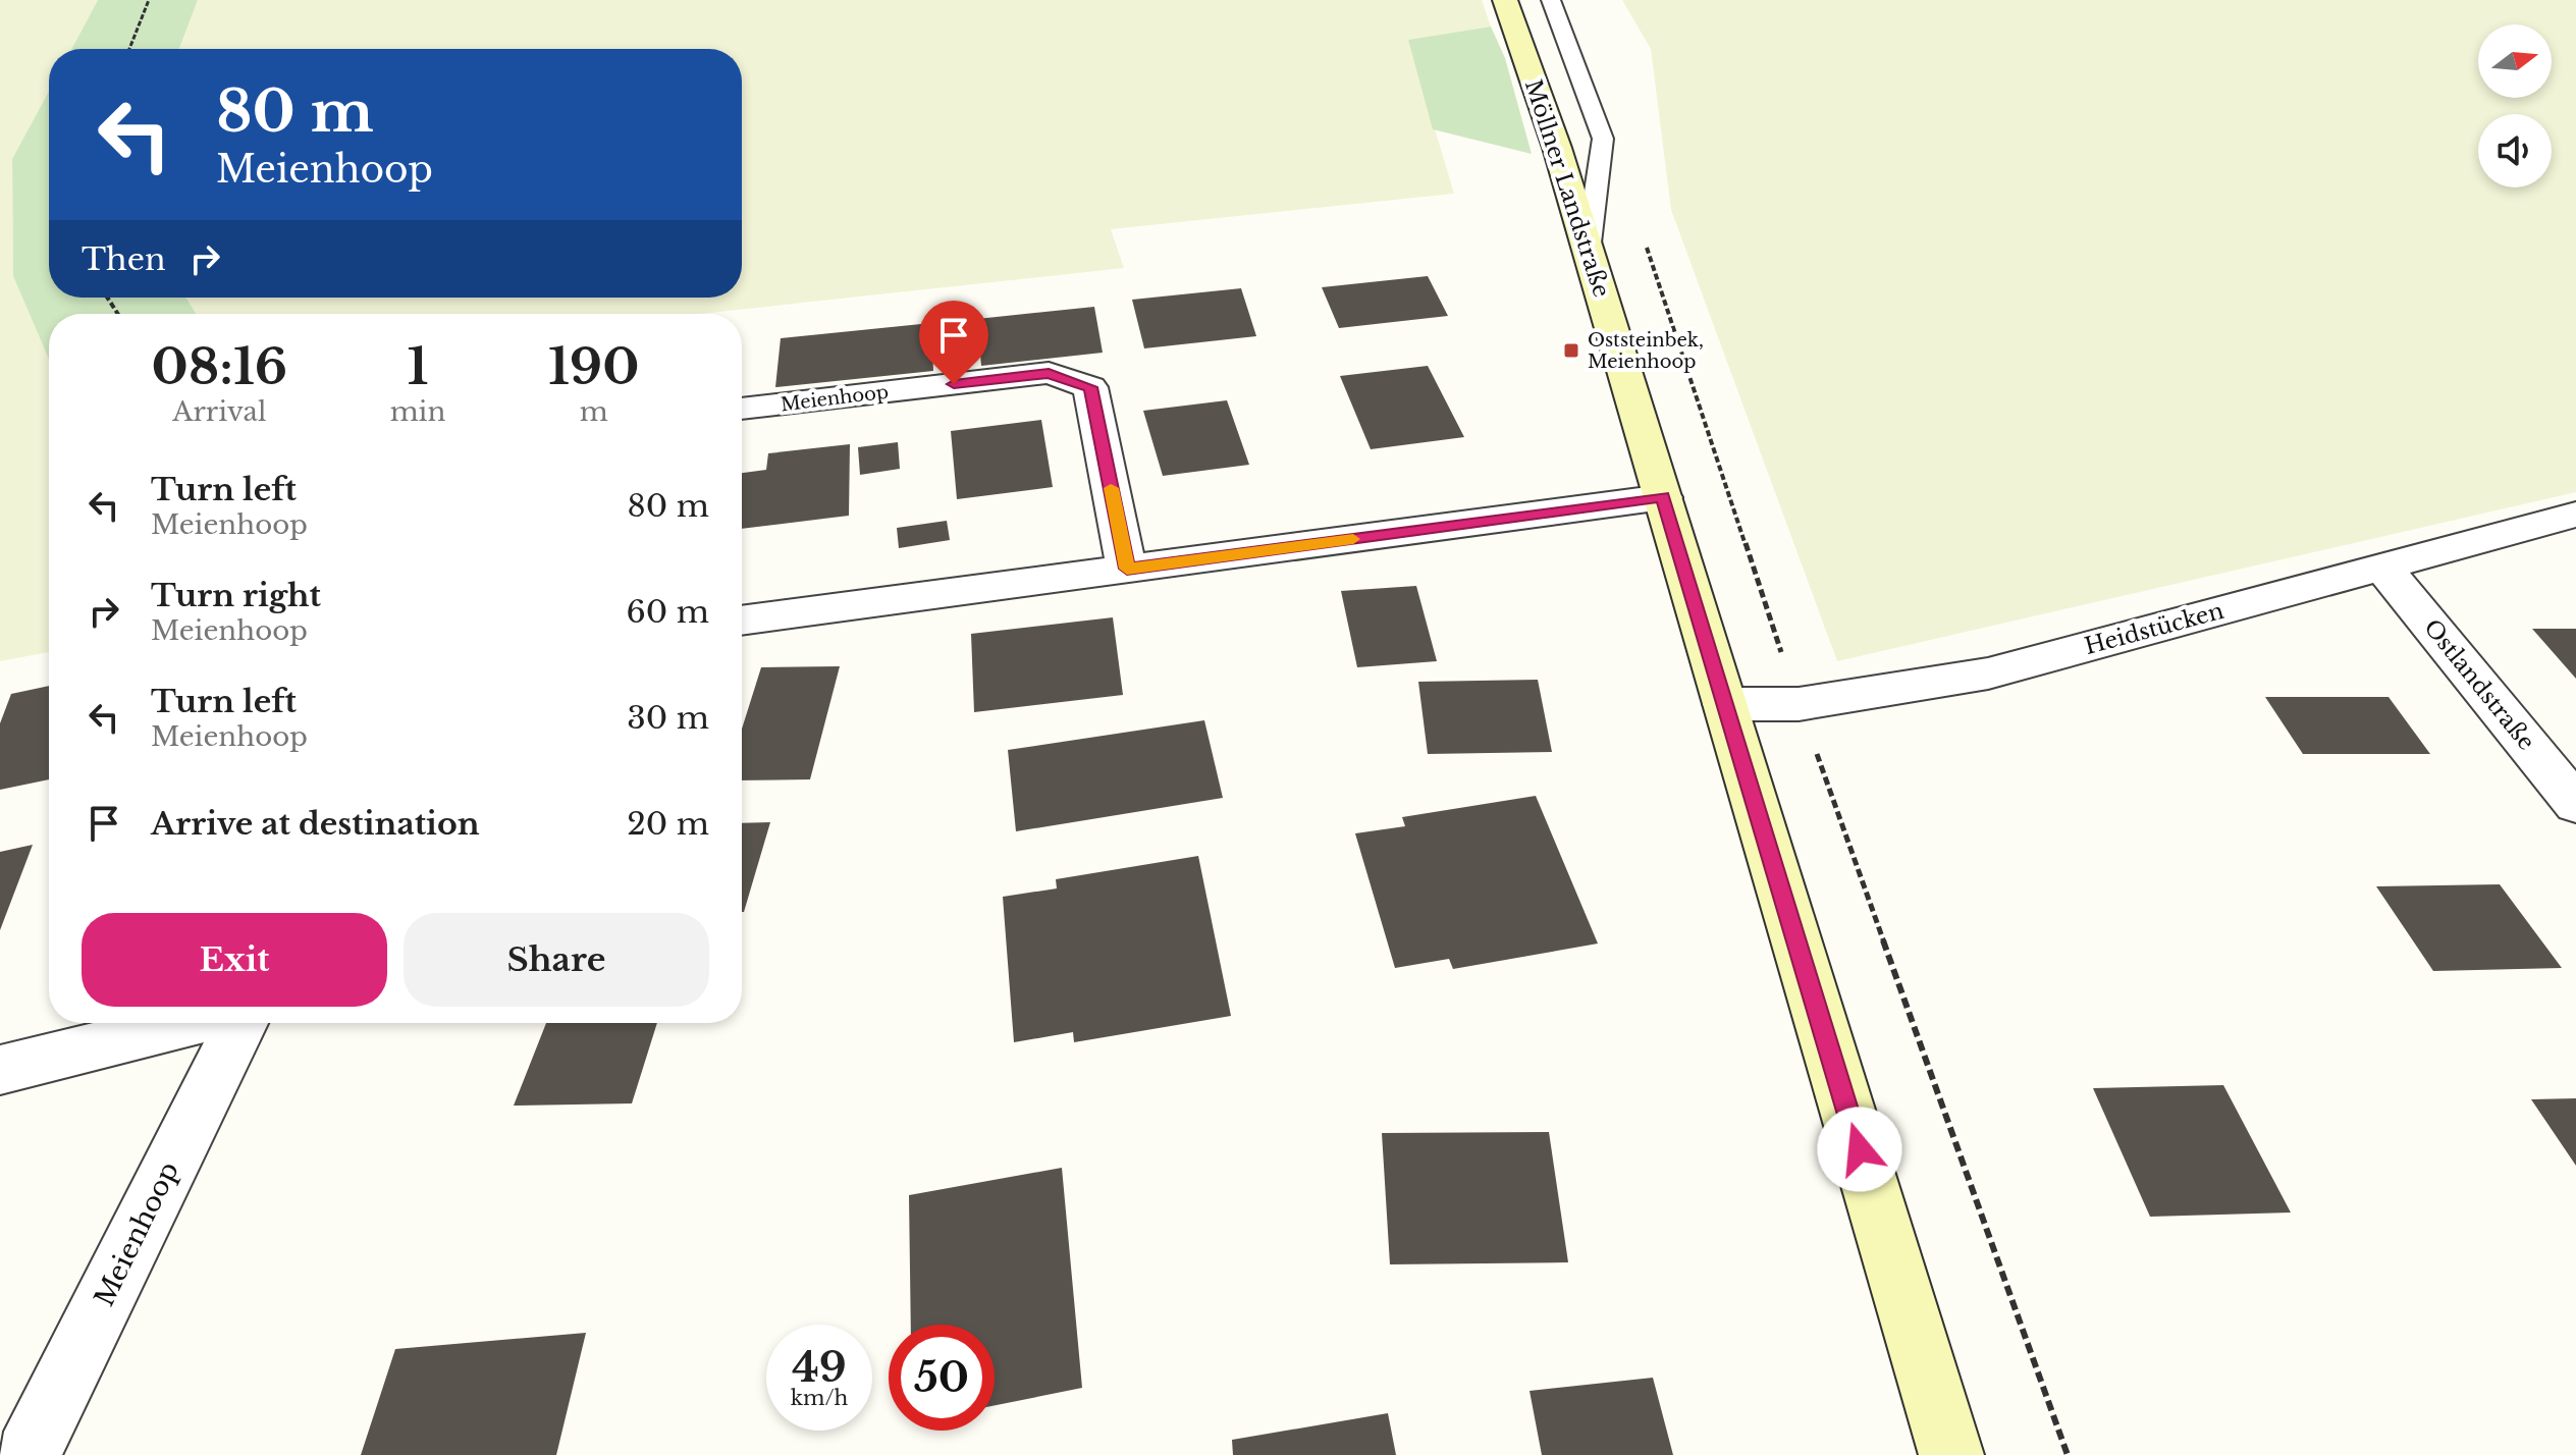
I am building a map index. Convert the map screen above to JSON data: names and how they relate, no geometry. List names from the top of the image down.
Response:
{
  "streets": {
    "main road": ["Möllner Landstraße"],
    "street": ["Meienhoop", "Heidstücken", "Ostlandstraße"]
  },
  "crossings": [
    ["Möllner Landstraße", "Heidstücken"],
    ["Heidstücken", "Ostlandstraße"]
  ],
  "places": {
    "transit": ["Oststeinbek, Meienhoop"]
  },
  "north": "right",
  "page": {
    "turn": ["80 m", "Meienhoop"],
    "then": "Then",
    "eta": [
      "08:16",
      "Arrival",
      "1",
      "min",
      "190",
      "m"
    ],
    "list": [
      {
        "name": "Turn left",
        "note": "Meienhoop",
        "value": "80 m"
      },
      {
        "name": "Turn right",
        "note": "Meienhoop",
        "value": "60 m"
      },
      {
        "name": "Turn left",
        "note": "Meienhoop",
        "value": "30 m"
      },
      {
        "name": "Arrive at destination",
        "value": "20 m"
      }
    ],
    "buttons": ["Exit", "Share"],
    "speed": "49 km/h",
    "limit": "50"
  }
}
